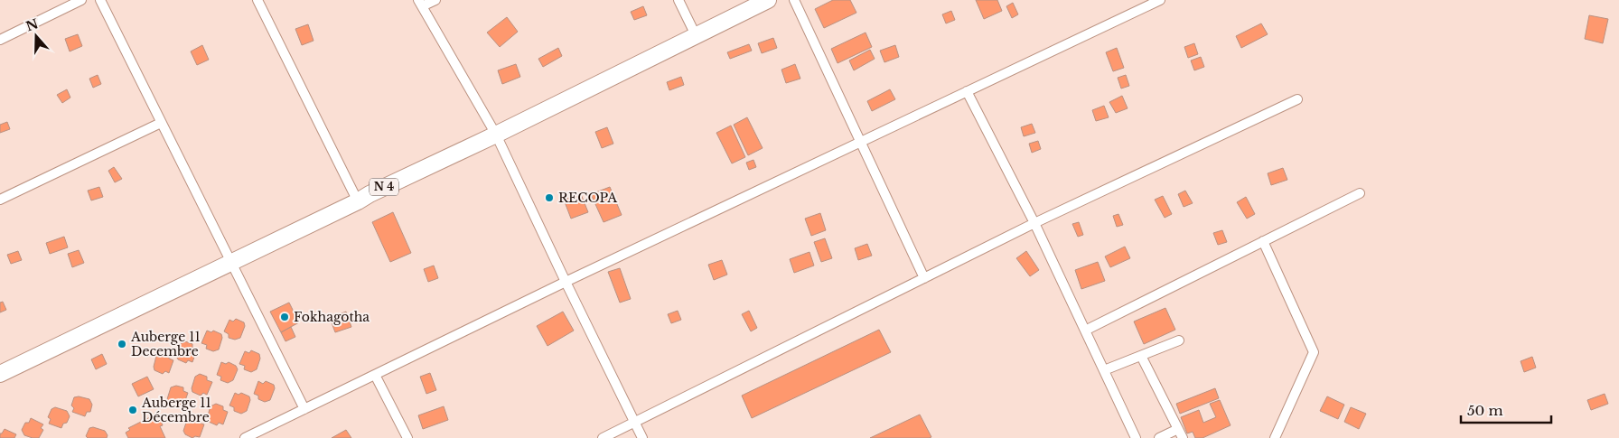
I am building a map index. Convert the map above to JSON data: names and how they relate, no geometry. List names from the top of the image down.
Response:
{
  "streets": {
    "highway": ["N 4"]
  },
  "places": [
    "RECOPA",
    "Fokhagotha",
    "Auberge 11 Decembre",
    "Auberge 11 Décembre"
  ],
  "scale_bar": "50 m",
  "north": "top"
}
